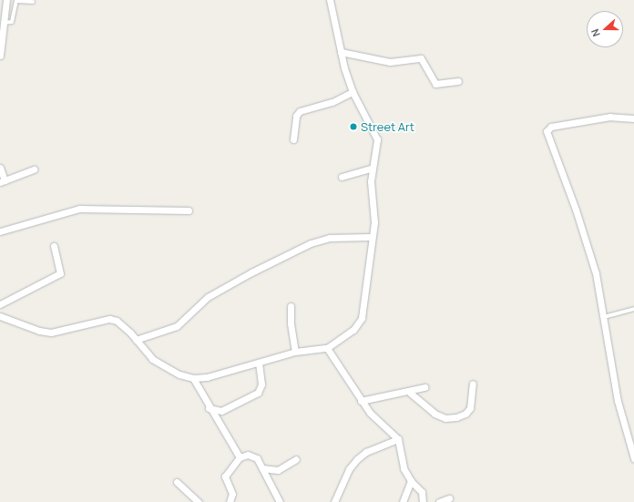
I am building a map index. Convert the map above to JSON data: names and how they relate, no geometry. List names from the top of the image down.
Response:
{
  "places": ["Street Art"],
  "north": "left"
}
